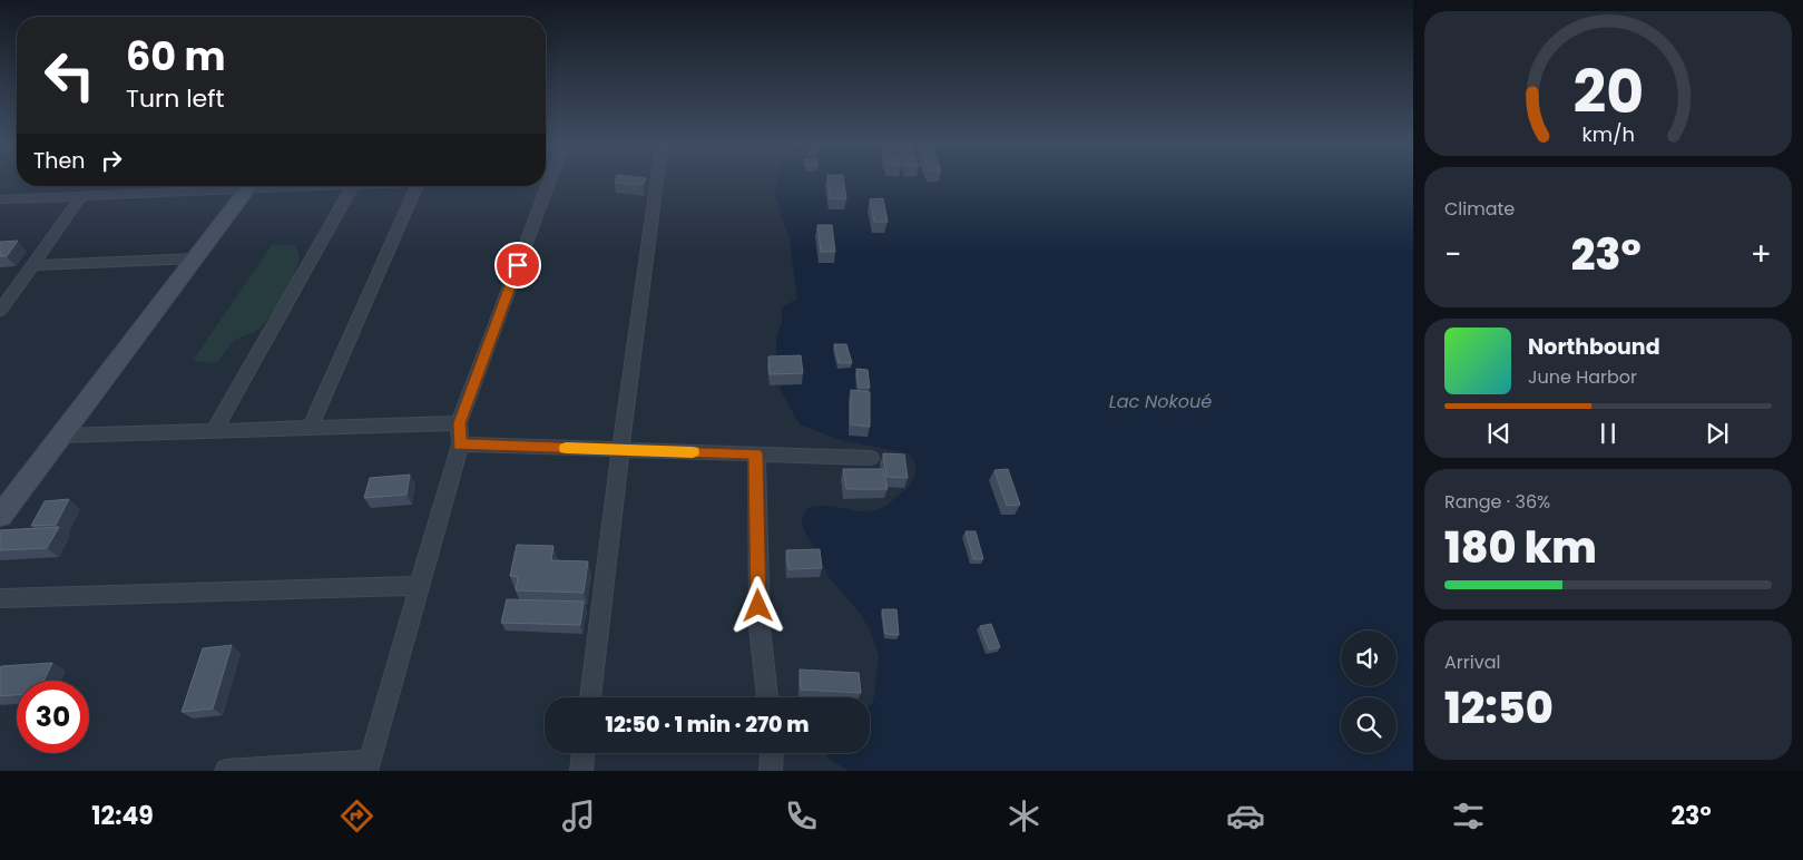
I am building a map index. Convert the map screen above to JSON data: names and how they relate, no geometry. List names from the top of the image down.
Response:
{
  "water": ["Lac Nokoué"],
  "page": {
    "turn": ["60 m", "Turn left"],
    "then": "Then",
    "tile": [
      "Climate",
      ["Range · 36%", "180 km"],
      ["Arrival", "12:50"]
    ],
    "heat": ["−", "23°", "+"],
    "song": ["Northbound", "June Harbor"],
    "limit": "30",
    "trip": "12:50 · 1 min · 270 m",
    "tabs": ["12:49", "23°"],
    "gauge": ["20", "km/h"]
  }
}
